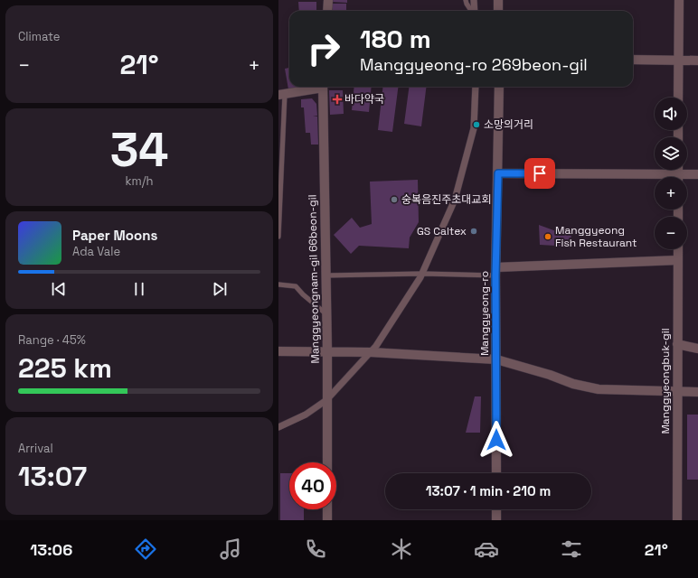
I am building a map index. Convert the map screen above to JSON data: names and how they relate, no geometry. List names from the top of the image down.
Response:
{
  "streets": {
    "street": ["Manggyeongnam-gil 66beon-gil", "Manggyeong-ro", "Manggyeongbuk-gil"]
  },
  "places": {
    "health": ["바다약국"],
    "other": [
      "소망의거리",
      "숭복음진주초대교회",
      "GS Caltex",
      "Manggyeong Fish Restaurant"
    ]
  },
  "page": {
    "tile": [
      "Climate",
      ["34", "km/h"],
      ["Range · 45%", "225 km"],
      ["Arrival", "13:07"]
    ],
    "turn": ["180 m", "Manggyeong-ro 269beon-gil"],
    "heat": ["−", "21°", "+"],
    "map_buttons": ["+", "−"],
    "song": ["Paper Moons", "Ada Vale"],
    "limit": "40",
    "trip": "13:07 · 1 min · 210 m",
    "tabs": ["13:06", "21°"]
  }
}
